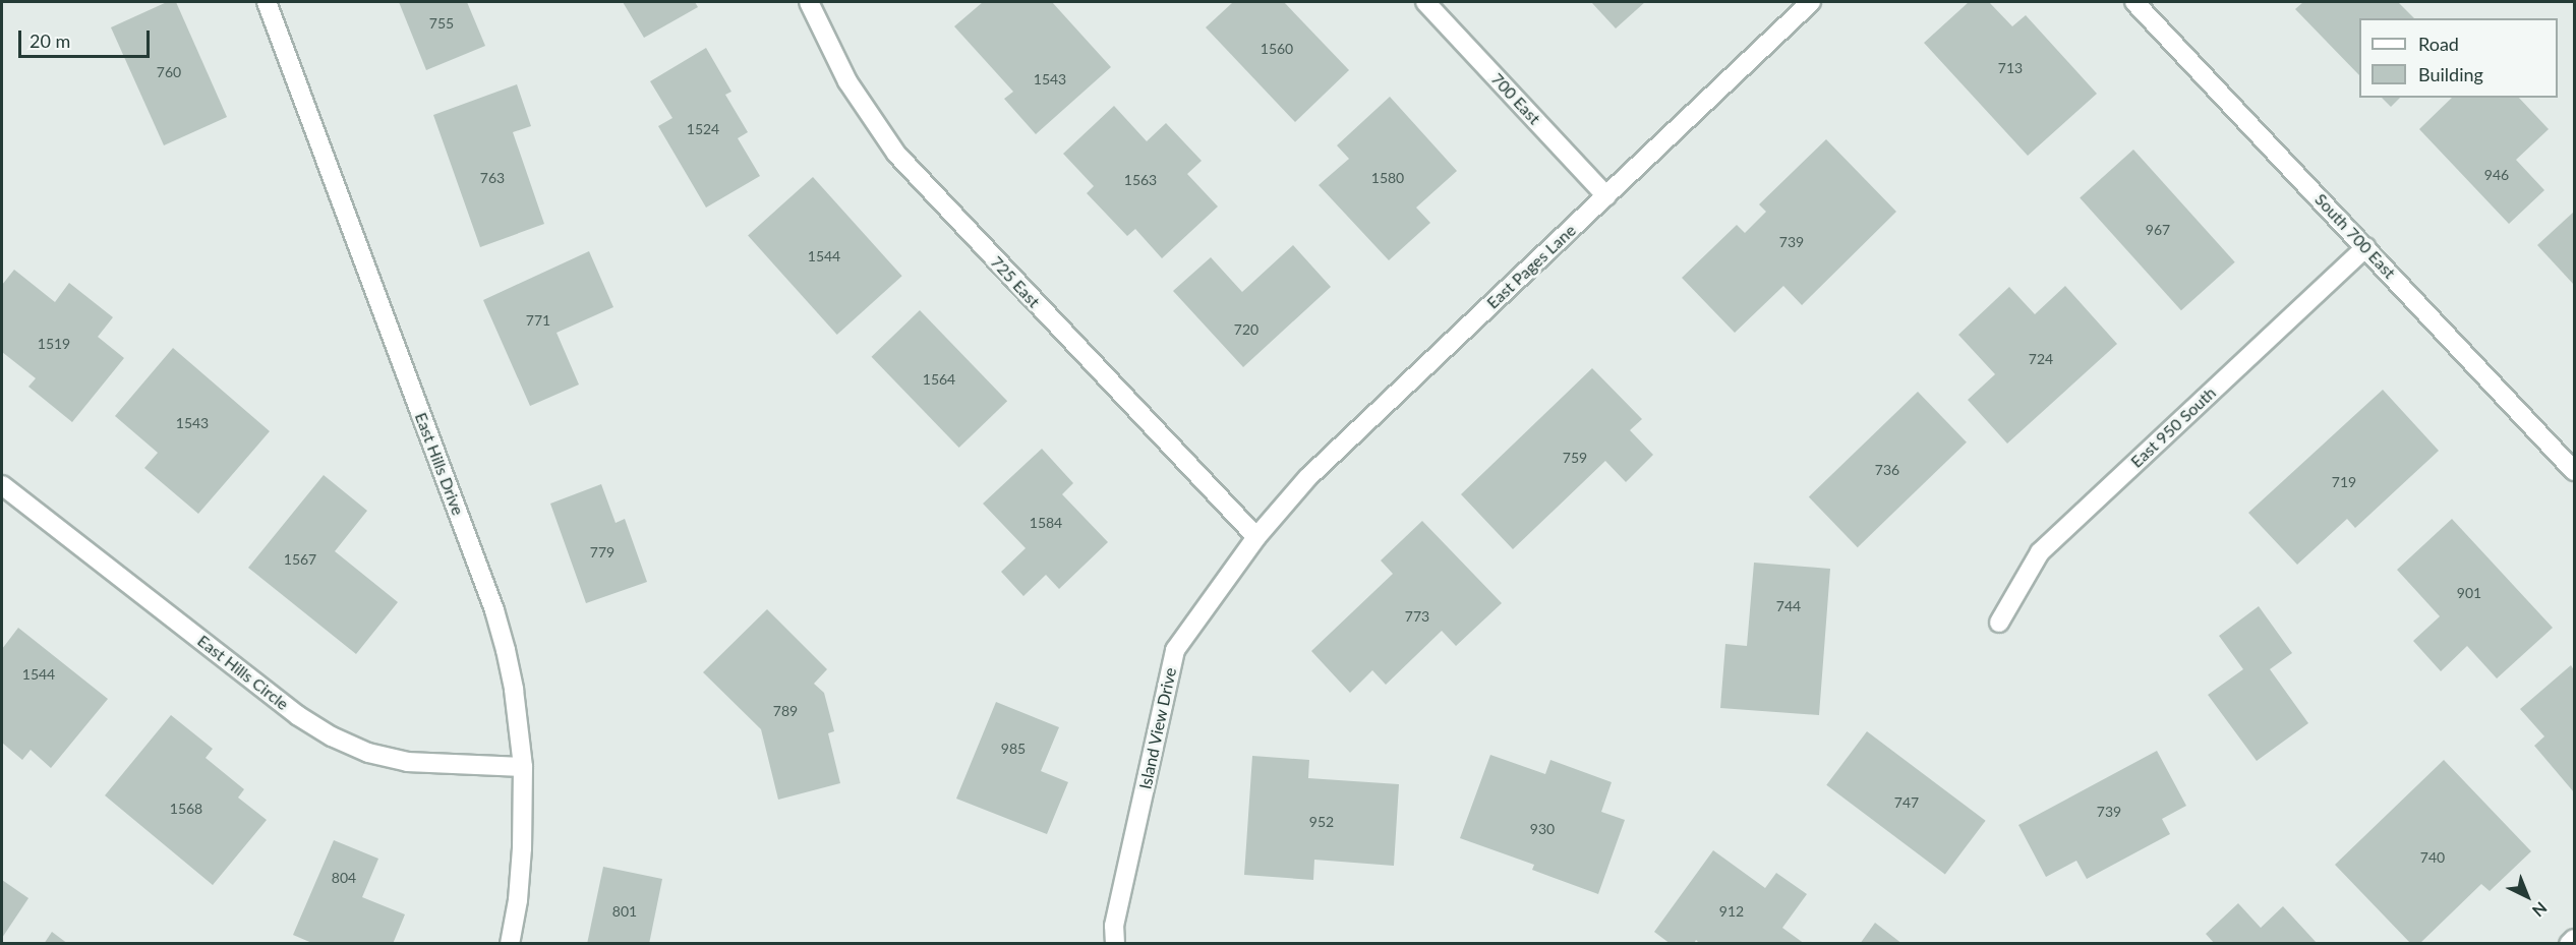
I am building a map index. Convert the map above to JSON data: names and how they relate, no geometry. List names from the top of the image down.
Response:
{
  "streets": {
    "street": [
      "700 East",
      "South 700 East",
      "East Pages Lane",
      "725 East",
      "East 950 South",
      "East Hills Drive",
      "East Hills Circle",
      "Island View Drive"
    ]
  },
  "crossings": [
    ["700 East", "East Pages Lane"],
    ["South 700 East", "East 950 South"],
    ["East Pages Lane", "725 East"],
    ["East Pages Lane", "Island View Drive"],
    ["725 East", "Island View Drive"],
    ["East Hills Drive", "East Hills Circle"]
  ],
  "house_numbers": [
    "755",
    "1560",
    "713",
    "760",
    "1543",
    "1524",
    "946",
    "763",
    "1580",
    "1563",
    "967",
    "739",
    "1544",
    "771",
    "720",
    "1519",
    "724",
    "1564",
    "1543",
    "759",
    "736",
    "719",
    "1584",
    "779",
    "1567",
    "901",
    "744",
    "773",
    "1544",
    "789",
    "985",
    "747",
    "1568",
    "739",
    "952",
    "930",
    "740",
    "804",
    "801",
    "912"
  ],
  "legend": ["Road", "Building"],
  "scale_bar": "20 m",
  "north": "bottom right"
}
